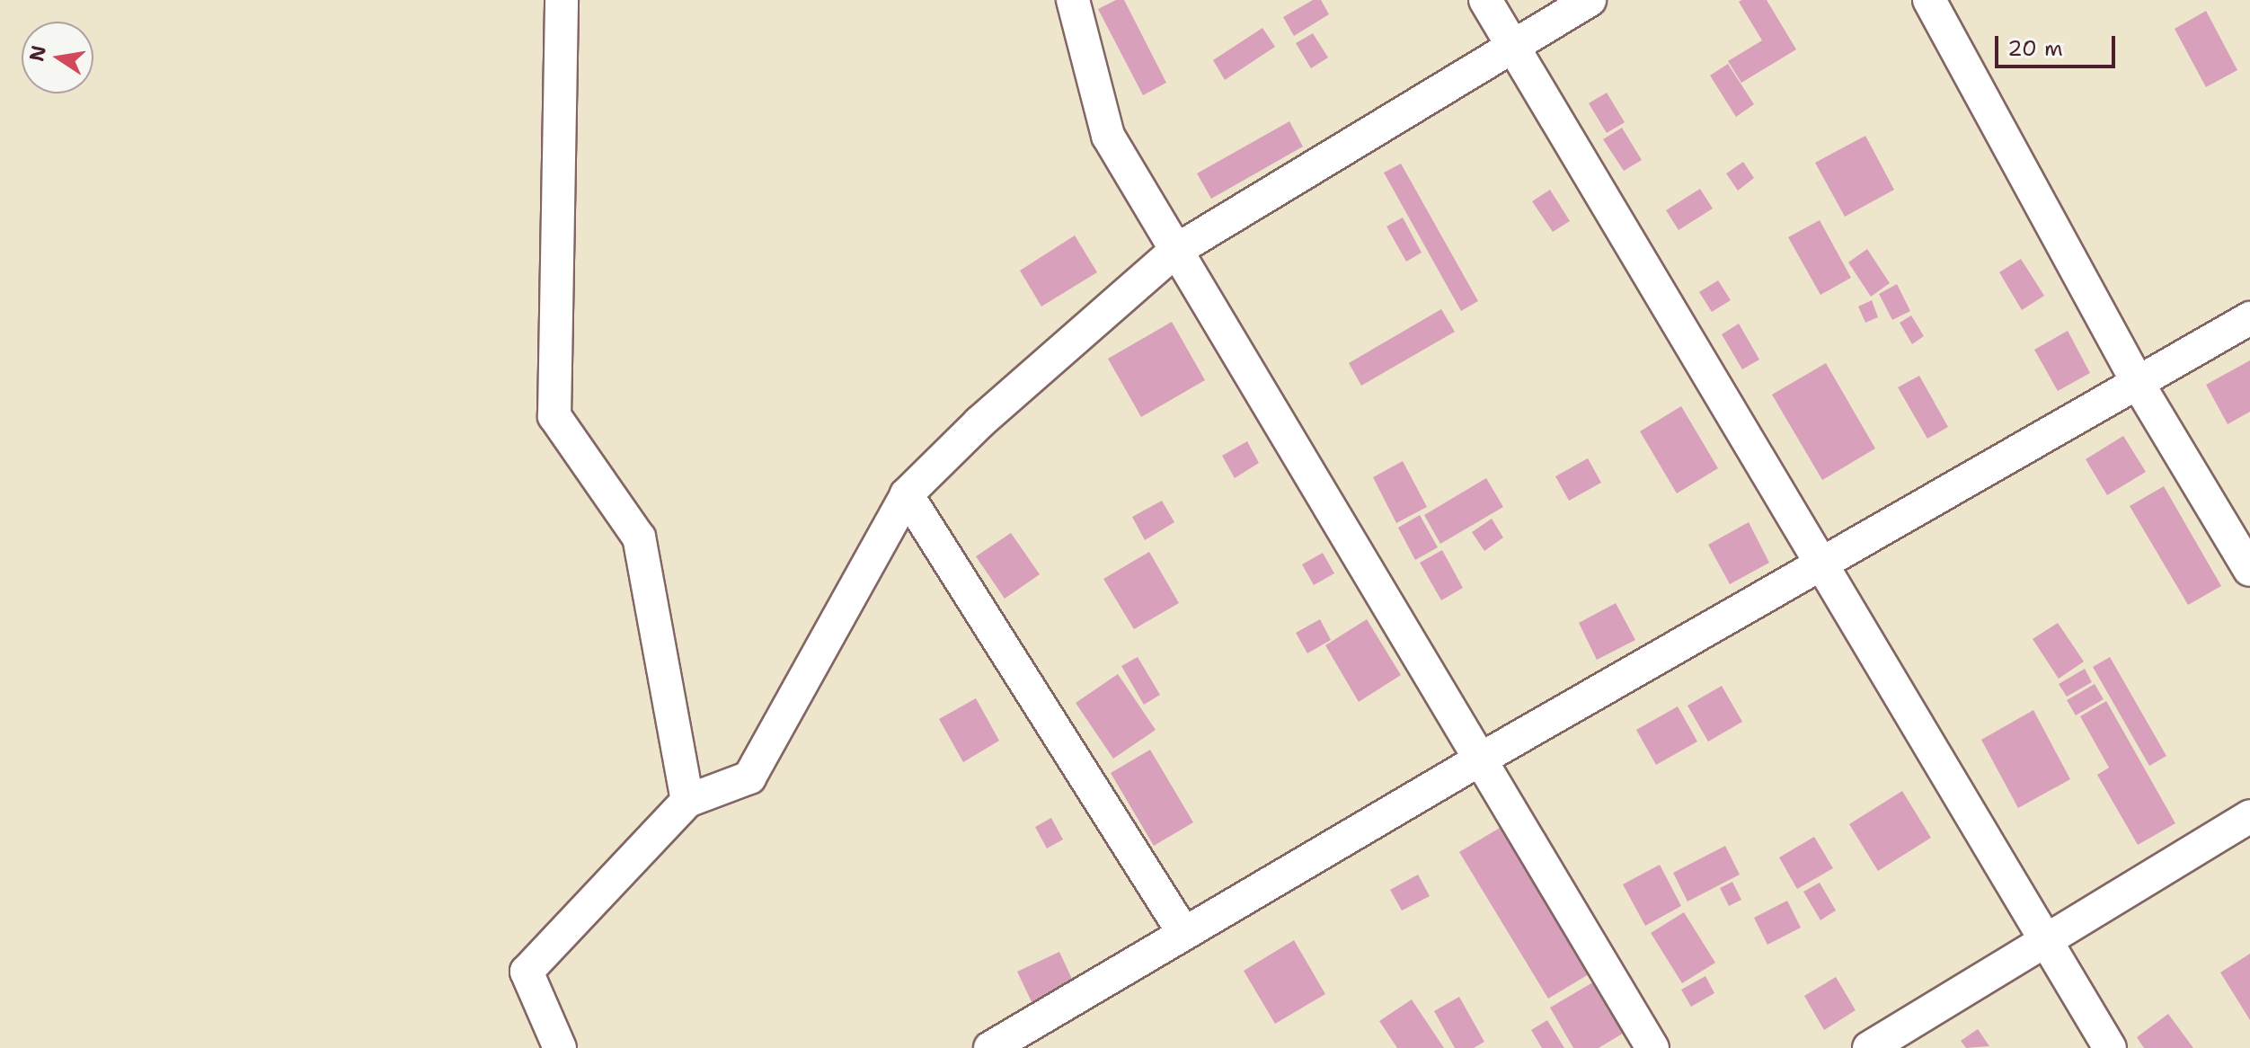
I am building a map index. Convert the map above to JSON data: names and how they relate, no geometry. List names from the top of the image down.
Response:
{
  "scale_bar": "20 m",
  "north": "left"
}
